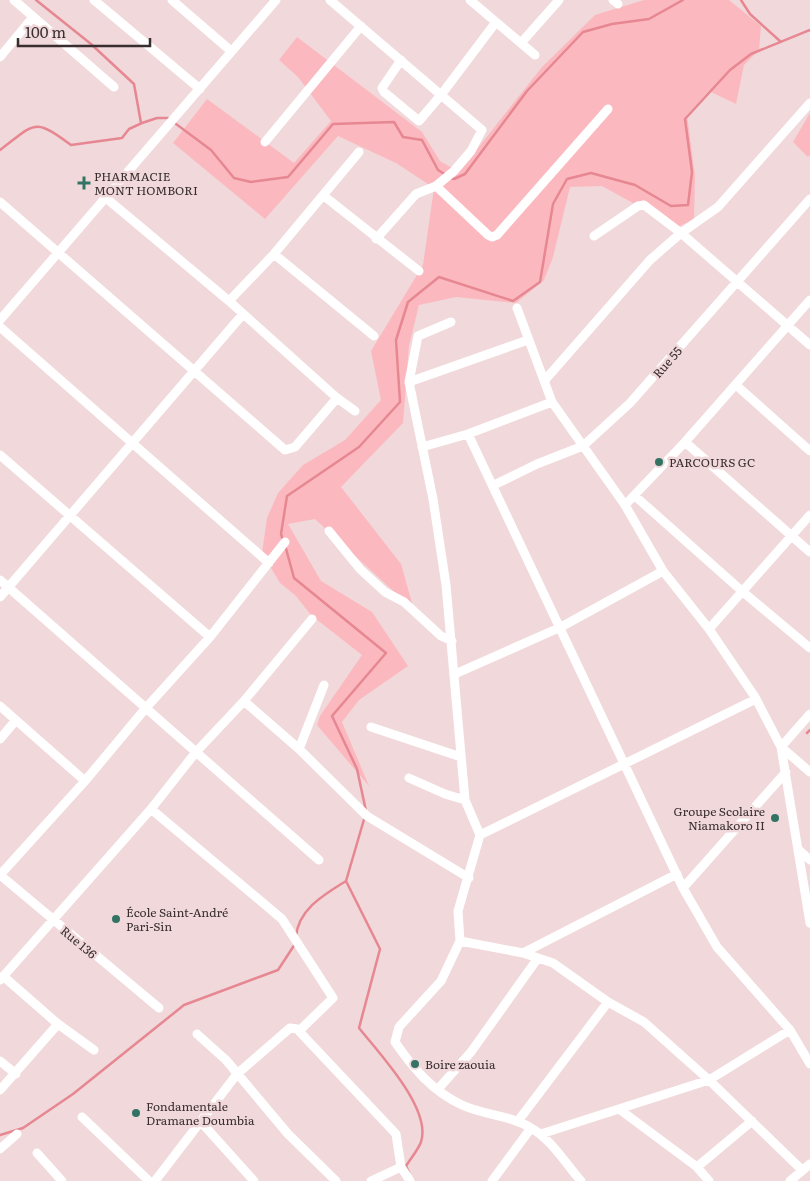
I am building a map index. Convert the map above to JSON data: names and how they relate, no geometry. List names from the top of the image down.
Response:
{
  "streets": {
    "street": ["Rue 55", "Rue 136"]
  },
  "places": {
    "health": ["PHARMACIE MONT HOMBORI"],
    "other": [
      "PARCOURS GC",
      "Groupe Scolaire Niamakoro II",
      "École Saint-André Pari-Sin",
      "Boire zaouia",
      "Fondamentale Dramane Doumbia"
    ]
  },
  "scale_bar": "100 m"
}
